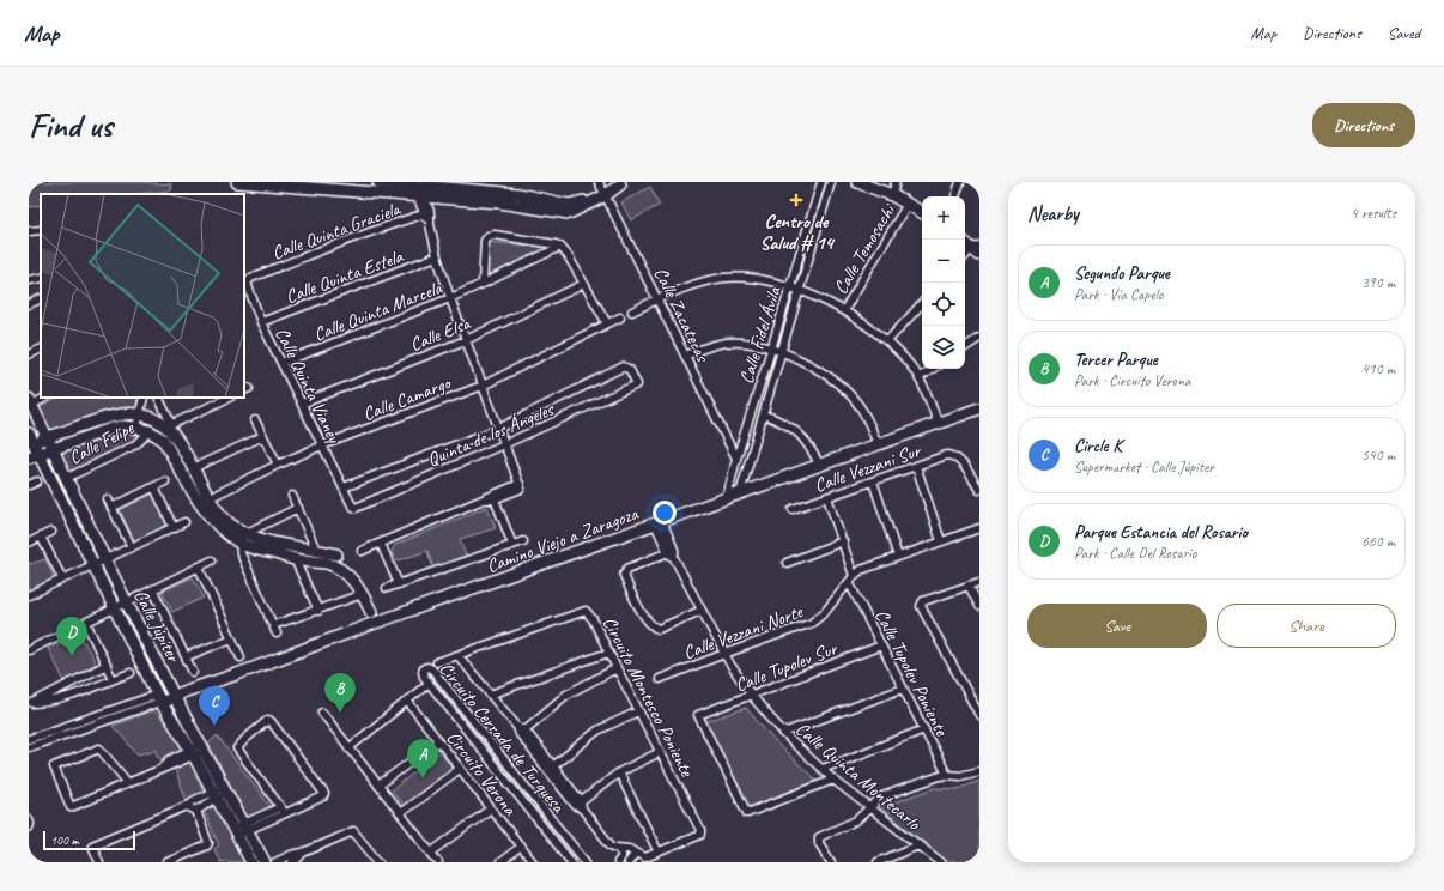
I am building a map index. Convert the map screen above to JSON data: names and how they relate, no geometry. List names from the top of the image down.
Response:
{
  "streets": {
    "street": [
      "Calle Quinta Graciela",
      "Calle Temosachi",
      "Calle Quinta Estela",
      "Calle Quinta Marcela",
      "Calle Zacatecas",
      "Calle Elsa",
      "Calle Fidel Ávila",
      "Calle Quinta Vianey",
      "Calle Camargo",
      "Quinta de los Ángeles",
      "Calle Felipe",
      "Calle Vezzani Sur",
      "Camino Viejo a Zaragoza",
      "Calle Júpiter",
      "Calle Vezzani Norte",
      "Calle Tupolev Sur",
      "Calle Tupolev Poniente",
      "Circuito Montesco Poniente",
      "Circuito Cerrada de Turquesa",
      "Circuito Verona",
      "Calle Quinta Montecarlo"
    ]
  },
  "crossings": [
    ["Calle Quinta Graciela", "Calle Quinta Vianey"],
    ["Calle Quinta Estela", "Calle Quinta Vianey"],
    ["Calle Quinta Marcela", "Calle Quinta Vianey"],
    ["Calle Zacatecas", "Calle Fidel Ávila"],
    ["Calle Elsa", "Calle Quinta Vianey"],
    ["Calle Fidel Ávila", "Camino Viejo a Zaragoza"],
    ["Calle Quinta Vianey", "Calle Camargo"],
    ["Calle Quinta Vianey", "Quinta de los Ángeles"],
    ["Calle Felipe", "Calle Júpiter"],
    ["Calle Vezzani Sur", "Calle Tupolev Poniente"],
    ["Camino Viejo a Zaragoza", "Calle Júpiter"],
    ["Camino Viejo a Zaragoza", "Calle Quinta Montecarlo"],
    ["Calle Vezzani Norte", "Calle Tupolev Poniente"],
    ["Calle Vezzani Norte", "Calle Quinta Montecarlo"],
    ["Calle Tupolev Sur", "Calle Tupolev Poniente"],
    ["Calle Tupolev Sur", "Calle Quinta Montecarlo"]
  ],
  "places": {
    "health": ["Centro de Salud # 14"]
  },
  "scale_bar": "100 m",
  "page": {
    "header": "Map",
    "nav": ["Map", "Directions", "Saved"],
    "buttons": [
      "Directions",
      ["Save", "Share"]
    ],
    "title": "Find us",
    "heading": ["Nearby", "4 results"],
    "map_buttons": ["+", "−"],
    "list": [
      {
        "mark": "A",
        "name": "Segundo Parque",
        "note": "Park · Vía Capelo",
        "value": "390 m"
      },
      {
        "mark": "B",
        "name": "Tercer Parque",
        "note": "Park · Circuito Verona",
        "value": "410 m"
      },
      {
        "mark": "C",
        "name": "Circle K",
        "note": "Supermarket · Calle Júpiter",
        "value": "540 m"
      },
      {
        "mark": "D",
        "name": "Parque Estancia del Rosario",
        "note": "Park · Calle Del Rosario",
        "value": "660 m"
      }
    ],
    "pins": [
      "D",
      "B",
      "C",
      "A"
    ],
    "scale": "100 m"
  }
}
